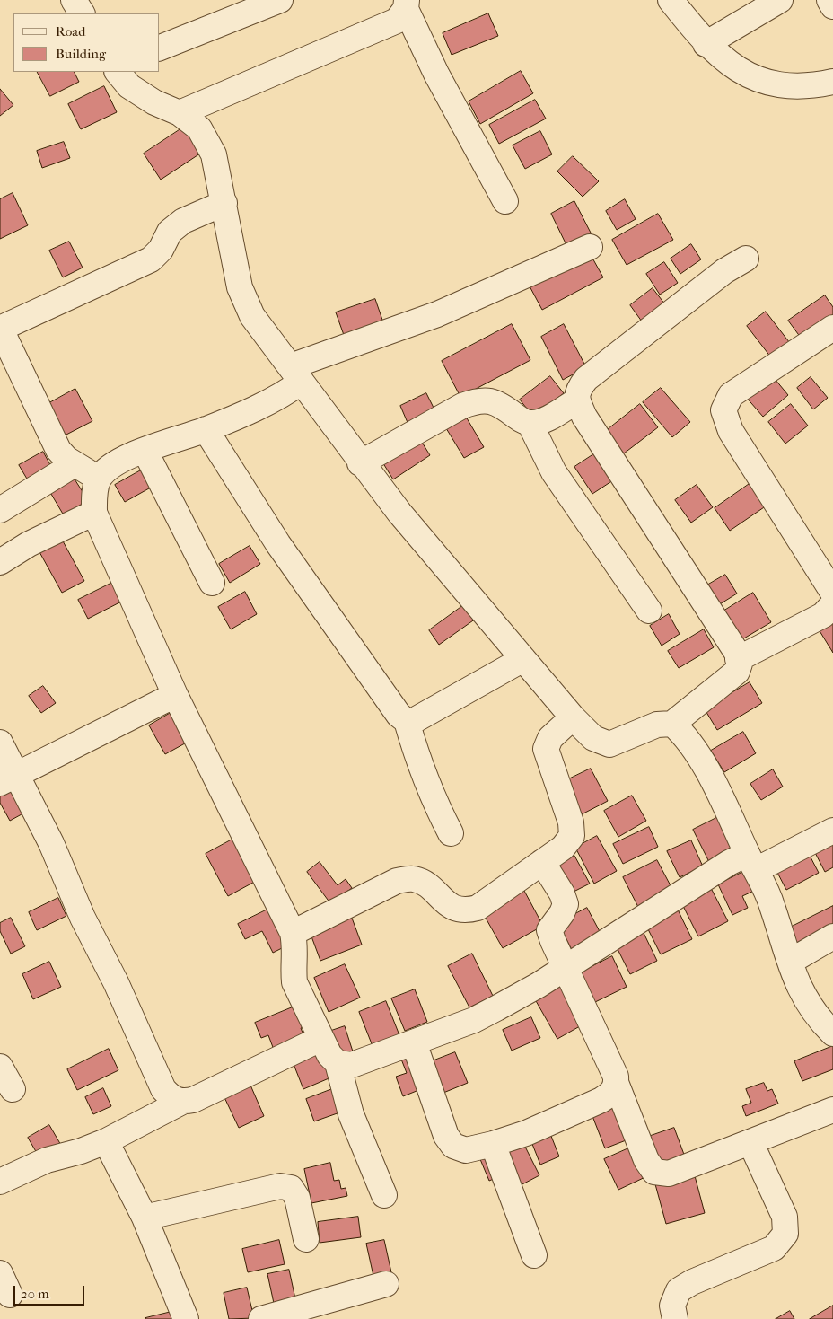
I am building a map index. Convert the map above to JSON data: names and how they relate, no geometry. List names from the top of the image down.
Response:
{
  "legend": ["Road", "Building"],
  "scale_bar": "20 m"
}
